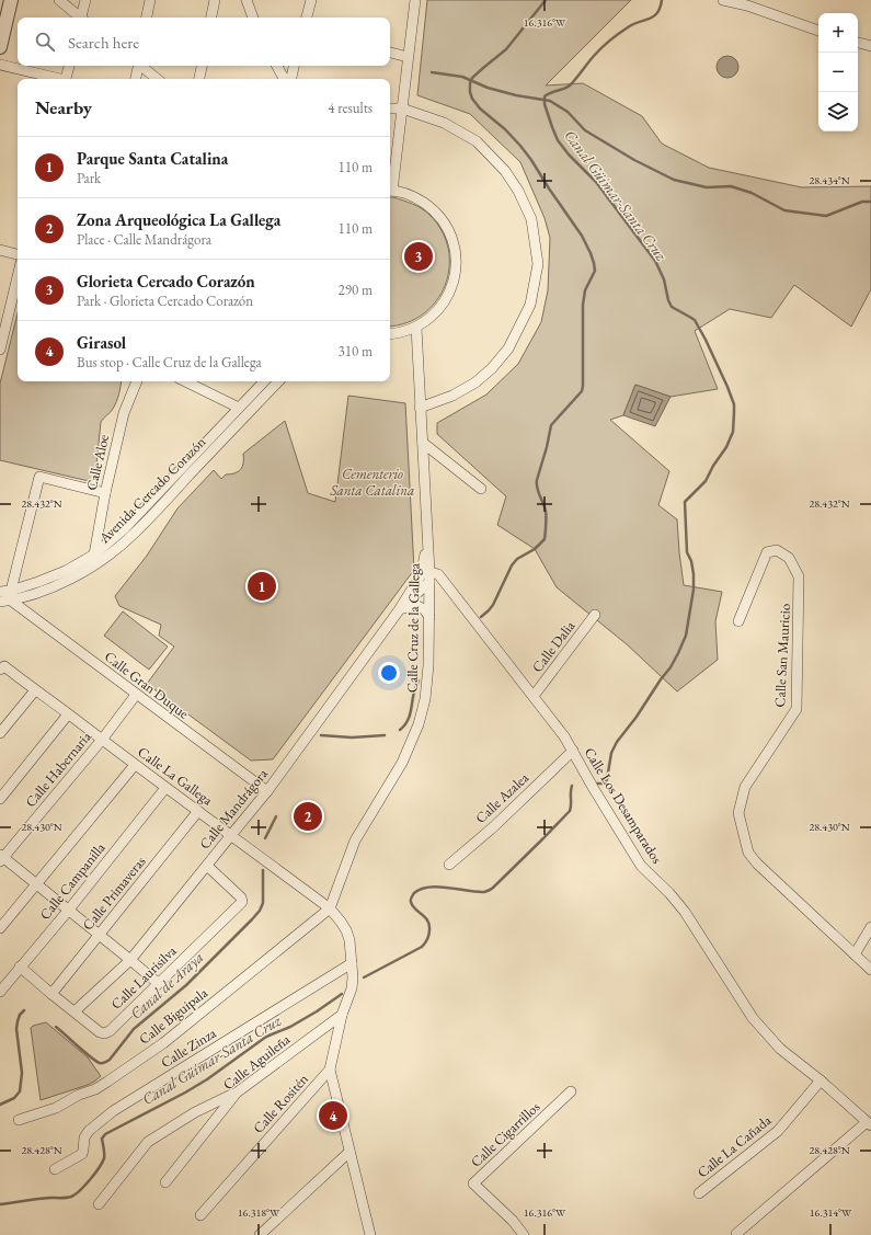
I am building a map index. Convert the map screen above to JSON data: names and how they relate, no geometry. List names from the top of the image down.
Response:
{
  "streets": {
    "street": [
      "Calle Aloe",
      "Avenida Cercado Corazón",
      "Calle Cruz de la Gallega",
      "Calle Dalia",
      "Calle San Mauricio",
      "Calle Gran Duque",
      "Calle Habernaria",
      "Calle La Gallega",
      "Calle Azalea",
      "Calle Los Desamparados",
      "Calle Mandrágora",
      "Calle Campanilla",
      "Calle Primaveras",
      "Calle Laurisilva",
      "Calle Biguipala",
      "Calle Zinza",
      "Calle Aguileña",
      "Calle Rositén",
      "Calle Cigarrillos",
      "Calle La Cañada"
    ]
  },
  "crossings": [
    ["Calle Aloe", "Avenida Cercado Corazón"],
    ["Avenida Cercado Corazón", "Calle Gran Duque"],
    ["Calle Cruz de la Gallega", "Calle La Gallega"],
    ["Calle Cruz de la Gallega", "Calle Los Desamparados"],
    ["Calle Cruz de la Gallega", "Calle Mandrágora"],
    ["Calle Cruz de la Gallega", "Calle Biguipala"],
    ["Calle Dalia", "Calle Los Desamparados"],
    ["Calle Gran Duque", "Calle Habernaria"],
    ["Calle Gran Duque", "Calle Mandrágora"],
    ["Calle Habernaria", "Calle La Gallega"],
    ["Calle La Gallega", "Calle Mandrágora"],
    ["Calle La Gallega", "Calle Campanilla"],
    ["Calle La Gallega", "Calle Primaveras"],
    ["Calle La Gallega", "Calle Biguipala"],
    ["Calle Azalea", "Calle Los Desamparados"],
    ["Calle Los Desamparados", "Calle La Cañada"],
    ["Calle Mandrágora", "Calle Laurisilva"],
    ["Calle Campanilla", "Calle Laurisilva"],
    ["Calle Primaveras", "Calle Laurisilva"]
  ],
  "water": ["Canal Güímar-Santa Cruz", "Canal de Araya"],
  "parks": ["Cementerio Santa Catalina"],
  "page": {
    "map_buttons": ["+", "−"],
    "search": "Search here",
    "heading": ["Nearby", "4 results"],
    "list": [
      {
        "mark": "1",
        "name": "Parque Santa Catalina",
        "note": "Park",
        "value": "110 m"
      },
      {
        "mark": "2",
        "name": "Zona Arqueológica La Gallega",
        "note": "Place · Calle Mandrágora",
        "value": "110 m"
      },
      {
        "mark": "3",
        "name": "Glorieta Cercado Corazón",
        "note": "Park · Glorieta Cercado Corazón",
        "value": "290 m"
      },
      {
        "mark": "4",
        "name": "Girasol",
        "note": "Bus stop · Calle Cruz de la Gallega",
        "value": "310 m"
      }
    ],
    "pins": [
      "3",
      "1",
      "2",
      "4"
    ]
  },
  "coordinates": [
    "16.316°W",
    "28.434°N",
    "28.432°N",
    "28.430°N",
    "28.428°N",
    "16.318°W",
    "16.314°W"
  ]
}
